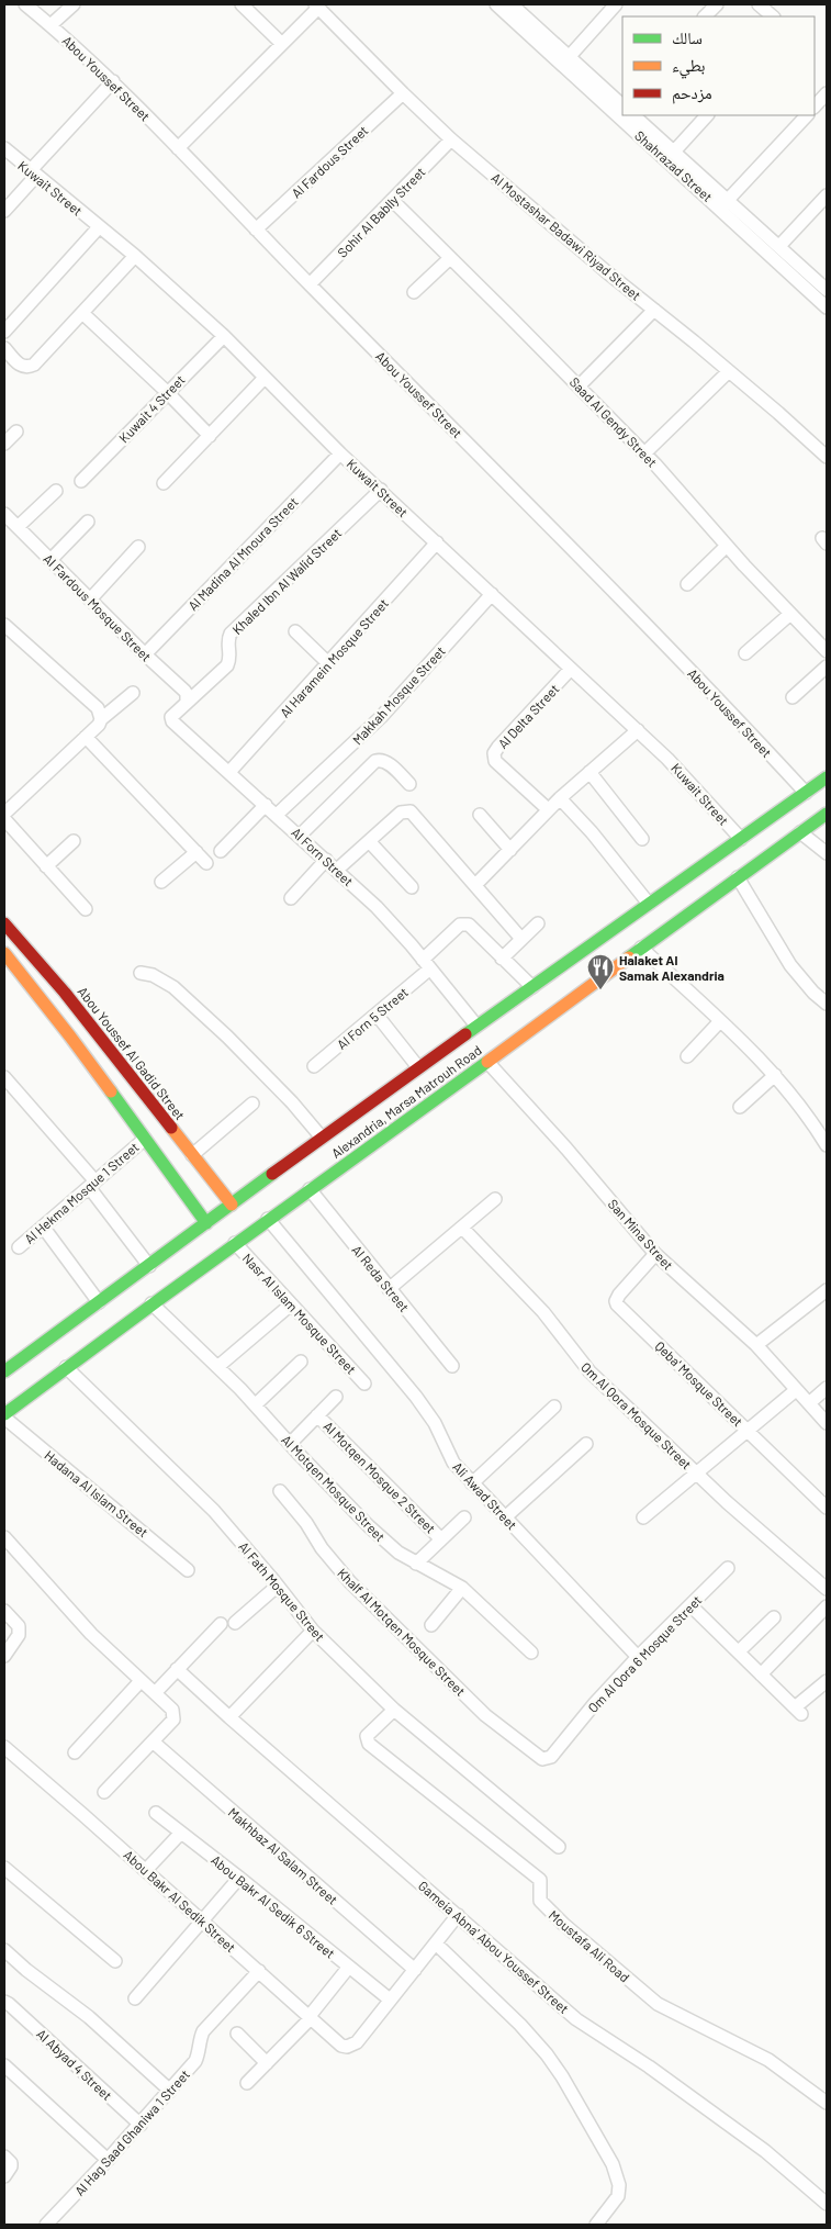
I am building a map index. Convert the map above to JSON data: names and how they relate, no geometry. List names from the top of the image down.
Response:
{
  "streets": {
    "main road": ["Abou Youssef Al Gadid Street", "Alexandria, Marsa Matrouh Road"],
    "street": [
      "Abou Youssef Street",
      "Al Fardous Street",
      "Shahrazad Street",
      "Kuwait Street",
      "Sohir Al Bablly Street",
      "Al Mostashar Badawi Riyad Street",
      "Kuwait 4 Street",
      "Saad Al Gendy Street",
      "Al Madina Al Mnoura Street",
      "Khaled Ibn Al Walid Street",
      "Al Fardous Mosque Street",
      "Al Haramein Mosque Street",
      "Makkah Mosque Street",
      "Al Delta Street",
      "Al Forn Street",
      "Al Forn 5 Street",
      "Al Hekma Mosque 1 Street",
      "San Mina Street",
      "Al Reda Street",
      "Nasr Al Islam Mosque Street",
      "Qeba' Mosque Street",
      "Om Al Qora Mosque Street",
      "Al Motqen Mosque 2 Street",
      "Al Motqen Mosque Street",
      "Hadana Al Islam Street",
      "Ali Awad Street",
      "Al Fath Mosque Street",
      "Khalf Al Motqen Mosque Street",
      "Om Al Qora 6 Mosque Street",
      "Makhbaz Al Salam Street",
      "Abou Bakr Al Sedik Street",
      "Abou Bakr Al Sedik 6 Street",
      "Moustafa Ali Road",
      "Gameia Abna' Abou Youssef Street",
      "Al Abyad 4 Street",
      "Al Hag Saad Ghaniwa 1 Street"
    ]
  },
  "crossings": [
    ["Abou Youssef Street", "Al Fardous Street"],
    ["Abou Youssef Street", "Sohir Al Bablly Street"],
    ["Abou Youssef Street", "Alexandria, Marsa Matrouh Road"],
    ["Al Fardous Street", "Al Mostashar Badawi Riyad Street"],
    ["Kuwait Street", "Kuwait 4 Street"],
    ["Kuwait Street", "Al Madina Al Mnoura Street"],
    ["Kuwait Street", "Khaled Ibn Al Walid Street"],
    ["Kuwait Street", "Al Haramein Mosque Street"],
    ["Kuwait Street", "Makkah Mosque Street"],
    ["Kuwait Street", "Al Delta Street"],
    ["Kuwait Street", "Alexandria, Marsa Matrouh Road"],
    ["Sohir Al Bablly Street", "Al Mostashar Badawi Riyad Street"],
    ["Sohir Al Bablly Street", "Saad Al Gendy Street"],
    ["Al Madina Al Mnoura Street", "Al Fardous Mosque Street"],
    ["Khaled Ibn Al Walid Street", "Al Fardous Mosque Street"],
    ["Khaled Ibn Al Walid Street", "Al Forn Street"],
    ["Al Fardous Mosque Street", "Al Forn Street"],
    ["Al Haramein Mosque Street", "Al Forn Street"],
    ["Makkah Mosque Street", "Al Forn Street"],
    ["Al Forn Street", "Al Forn 5 Street"],
    ["Al Forn Street", "Alexandria, Marsa Matrouh Road"],
    ["Abou Youssef Al Gadid Street", "Alexandria, Marsa Matrouh Road"],
    ["Alexandria, Marsa Matrouh Road", "San Mina Street"],
    ["Alexandria, Marsa Matrouh Road", "Al Reda Street"],
    ["Alexandria, Marsa Matrouh Road", "Nasr Al Islam Mosque Street"],
    ["Alexandria, Marsa Matrouh Road", "Al Motqen Mosque Street"],
    ["Alexandria, Marsa Matrouh Road", "Hadana Al Islam Street"],
    ["Alexandria, Marsa Matrouh Road", "Ali Awad Street"],
    ["Alexandria, Marsa Matrouh Road", "Al Fath Mosque Street"],
    ["San Mina Street", "Qeba' Mosque Street"],
    ["Ali Awad Street", "Om Al Qora 6 Mosque Street"],
    ["Al Fath Mosque Street", "Moustafa Ali Road"],
    ["Khalf Al Motqen Mosque Street", "Om Al Qora 6 Mosque Street"],
    ["Abou Bakr Al Sedik Street", "Abou Bakr Al Sedik 6 Street"],
    ["Abou Bakr Al Sedik Street", "Al Hag Saad Ghaniwa 1 Street"],
    ["Al Abyad 4 Street", "Al Hag Saad Ghaniwa 1 Street"]
  ],
  "places": {
    "restaurant": ["Halaket Al Samak Alexandria"]
  },
  "legend": ["سالك", "بطيء", "مزدحم"]
}
